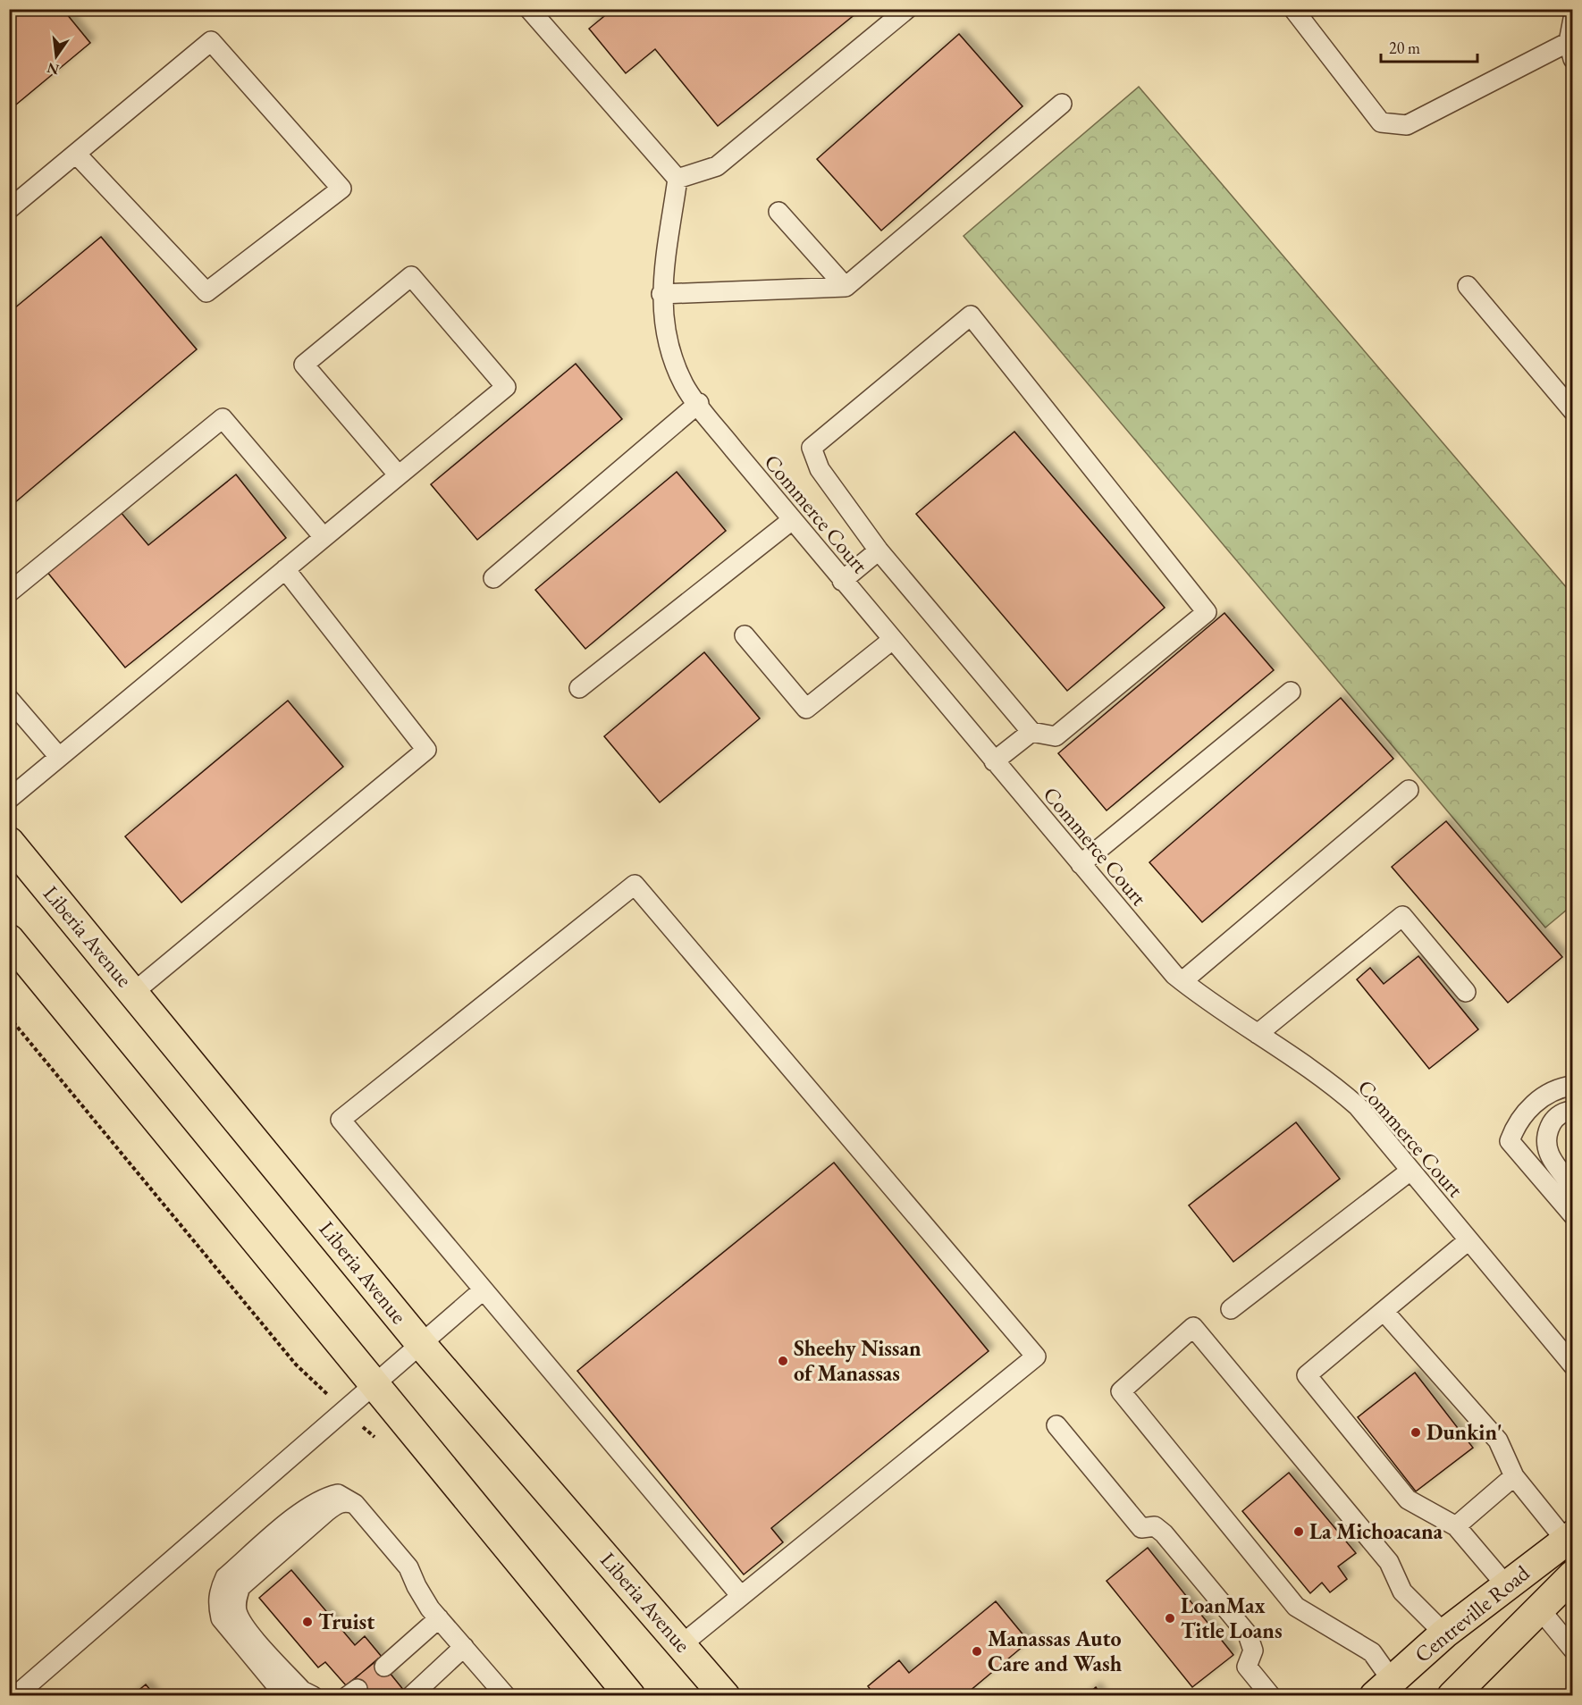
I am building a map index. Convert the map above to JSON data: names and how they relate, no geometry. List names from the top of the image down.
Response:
{
  "streets": {
    "highway": ["Liberia Avenue", "Centreville Road"],
    "lane": ["Commerce Court"]
  },
  "places": [
    "Sheehy Nissan of Manassas",
    "Dunkin'",
    "La Michoacana",
    "LoanMax Title Loans",
    "Truist",
    "Manassas Auto Care and Wash"
  ],
  "scale_bar": "20 m",
  "north": "bottom"
}
